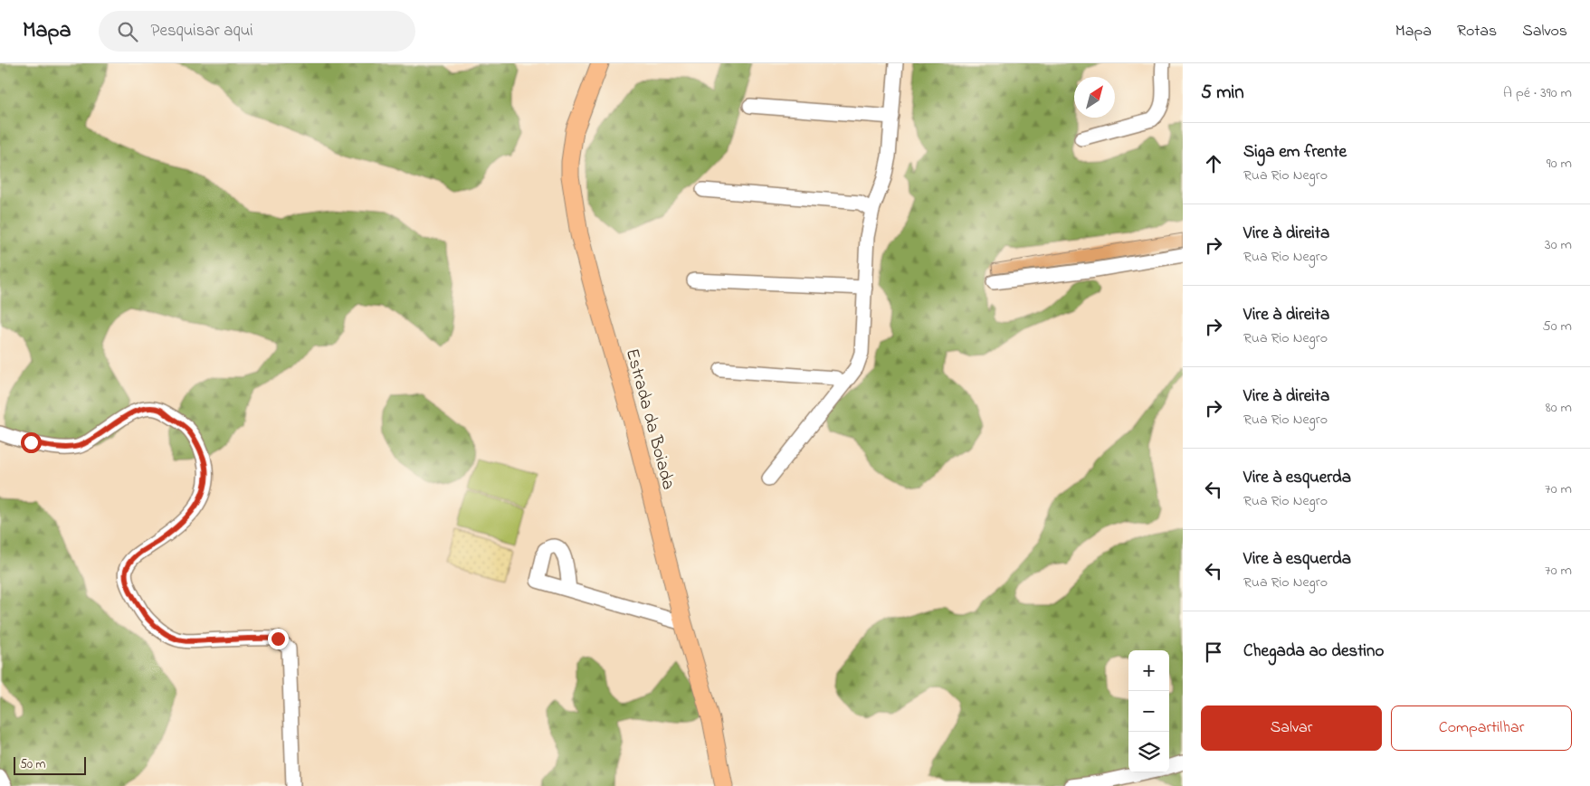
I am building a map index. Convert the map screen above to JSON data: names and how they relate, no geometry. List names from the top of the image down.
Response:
{
  "streets": {
    "main road": ["Estrada da Boiada"]
  },
  "scale_bar": "50 m",
  "north": "top right",
  "page": {
    "header": "Mapa",
    "search": "Pesquisar aqui",
    "nav": ["Mapa", "Rotas", "Salvos"],
    "heading": ["5 min", "A pé · 390 m"],
    "list": [
      ["Siga em frente", "Rua Rio Negro", "90 m"],
      ["Vire à direita", "Rua Rio Negro", "30 m"],
      ["Vire à direita", "Rua Rio Negro", "50 m"],
      ["Vire à direita", "Rua Rio Negro", "80 m"],
      ["Vire à esquerda", "Rua Rio Negro", "70 m"],
      ["Vire à esquerda", "Rua Rio Negro", "70 m"],
      "Chegada ao destino"
    ],
    "map_buttons": ["+", "−"],
    "buttons": ["Salvar", "Compartilhar"],
    "scale": "50 m"
  }
}
